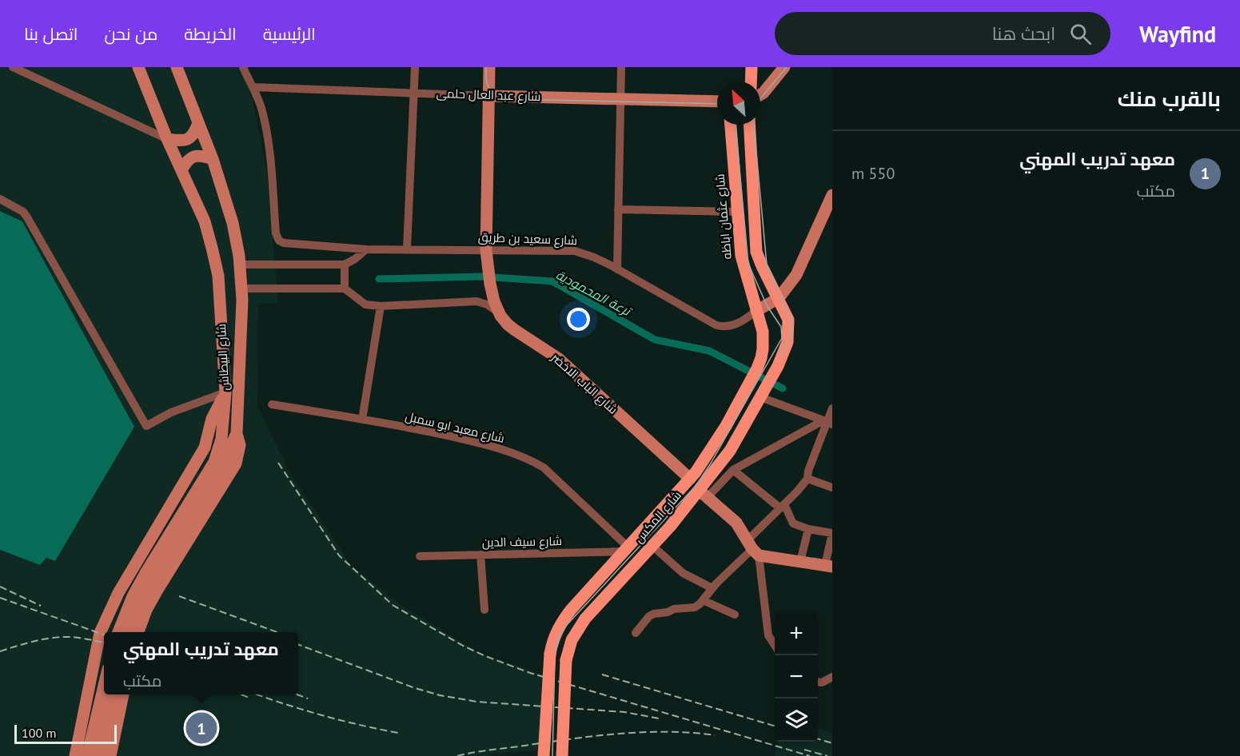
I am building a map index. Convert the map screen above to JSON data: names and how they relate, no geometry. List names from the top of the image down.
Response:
{
  "streets": {
    "main road": ["شارع عثمان اباظه", "شارع المكس"],
    "street": [
      "شارع عبد العال حلمى",
      "شارع سعيد بن طريق",
      "شارع البيطاش",
      "شارع الباب الاخضر",
      "شارع معبد ابو سمبل",
      "شارع سيف الدين"
    ]
  },
  "crossings": [
    ["شارع عبد العال حلمى", "شارع سعيد بن طريق"],
    ["شارع عثمان اباظه", "شارع سعيد بن طريق"],
    ["شارع عثمان اباظه", "شارع المكس"],
    ["شارع سعيد بن طريق", "شارع الباب الاخضر"],
    ["شارع سعيد بن طريق", "شارع المكس"],
    ["شارع الباب الاخضر", "شارع المكس"],
    ["شارع معبد ابو سمبل", "شارع المكس"],
    ["شارع معبد ابو سمبل", "شارع سيف الدين"],
    ["شارع المكس", "شارع سيف الدين"]
  ],
  "water": ["ترعة المحمودية"],
  "scale_bar": "100 m",
  "north": "top left",
  "page": {
    "header": "Wayfind",
    "search": "ابحث هنا",
    "nav": [
      "الرئيسية",
      "الخريطة",
      "من نحن",
      "اتصل بنا"
    ],
    "heading": "بالقرب منك",
    "list": [
      {
        "mark": "1",
        "name": "معهد تدريب المهني",
        "note": "مكتب",
        "value": "550 m"
      }
    ],
    "map_buttons": ["+", "−"],
    "popup": ["معهد تدريب المهني", "مكتب"],
    "pins": "1",
    "scale": "100 m"
  }
}
